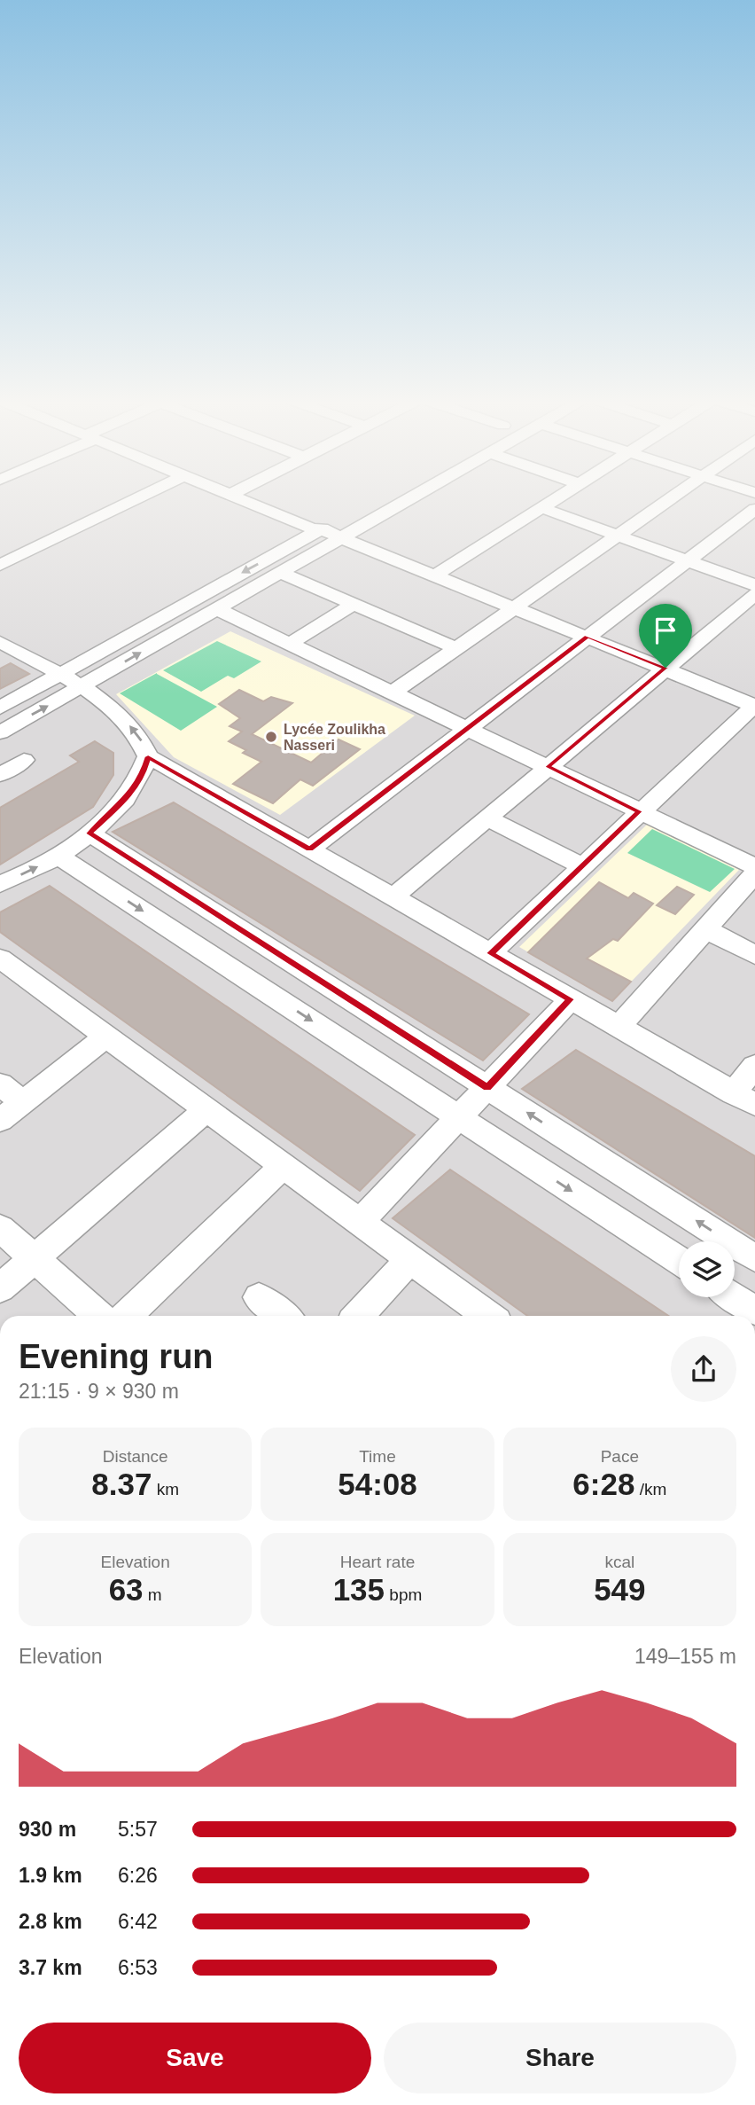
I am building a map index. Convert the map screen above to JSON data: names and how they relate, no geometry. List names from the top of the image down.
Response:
{
  "places": ["Lycée Zoulikha Nasseri"],
  "page": {
    "heading": ["Evening run", "21:15 · 9 × 930 m"],
    "stats": [
      ["Distance", "8.37 km"],
      ["Time", "54:08"],
      ["Pace", "6:28 /km"],
      ["Elevation", "63 m"],
      ["Heart rate", "135 bpm"],
      ["kcal", "549"]
    ],
    "chart": ["Elevation", "149–155 m"],
    "list": [
      {
        "name": "930 m",
        "note": "5:57"
      },
      {
        "name": "1.9 km",
        "note": "6:26"
      },
      {
        "name": "2.8 km",
        "note": "6:42"
      },
      {
        "name": "3.7 km",
        "note": "6:53"
      }
    ],
    "buttons": ["Save", "Share"]
  }
}
